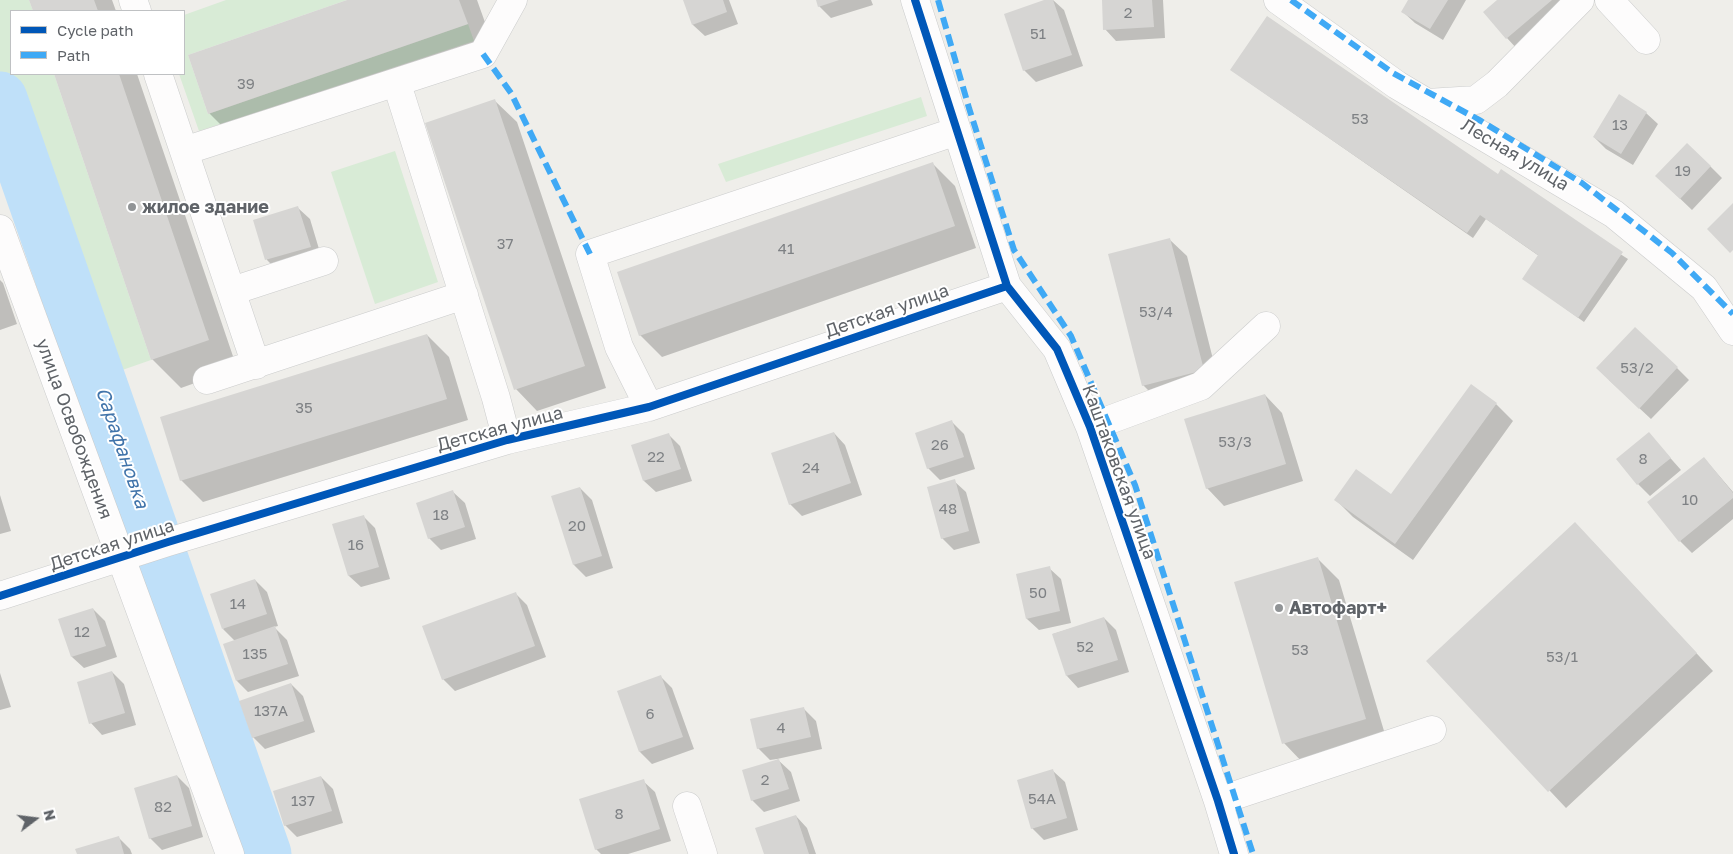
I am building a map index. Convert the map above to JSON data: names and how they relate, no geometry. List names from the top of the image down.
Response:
{
  "streets": {
    "street": [
      "Лесная улица",
      "Детская улица",
      "улица Освобождения",
      "Каштаковская улица"
    ]
  },
  "crossings": [
    ["Детская улица", "улица Освобождения"],
    ["Детская улица", "Каштаковская улица"]
  ],
  "water": ["Сарафановка"],
  "places": ["жилое здание", "Автофарт+"],
  "house_numbers": [
    "2",
    "51",
    "39",
    "53",
    "13",
    "19",
    "37",
    "41",
    "53/4",
    "53/2",
    "35",
    "53/3",
    "26",
    "22",
    "8",
    "24",
    "10",
    "48",
    "18",
    "20",
    "16",
    "50",
    "14",
    "12",
    "52",
    "53",
    "135",
    "53/1",
    "137А",
    "6",
    "4",
    "2",
    "54А",
    "137",
    "82",
    "8"
  ],
  "legend": ["Cycle path", "Path"],
  "north": "right"
}
